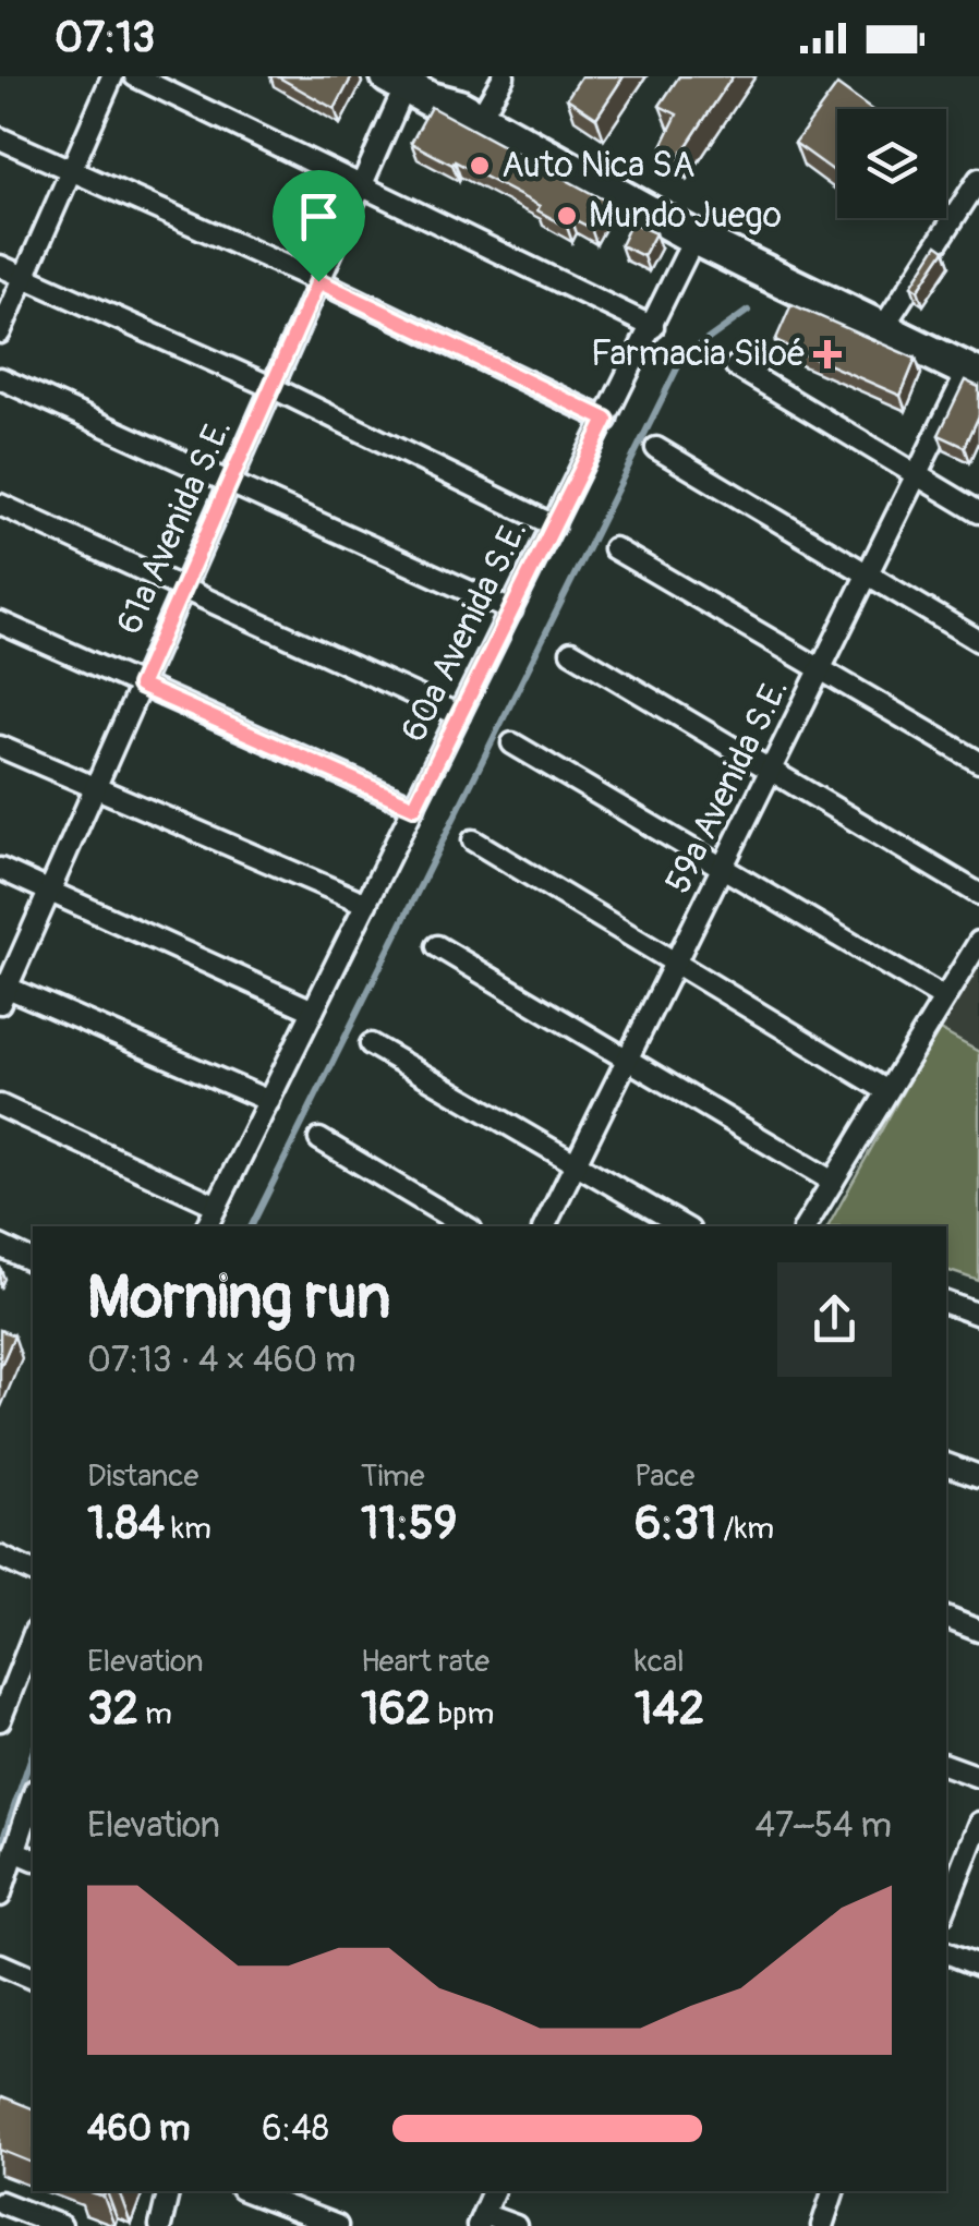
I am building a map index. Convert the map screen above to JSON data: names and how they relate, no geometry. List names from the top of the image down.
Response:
{
  "streets": {
    "street": ["61a Avenida S.E.", "60a Avenida S.E.", "59a Avenida S.E."]
  },
  "places": {
    "other": ["Auto Nica SA", "Mundo Juego"],
    "health": ["Farmacia Siloé"]
  },
  "page": {
    "status": "07:13",
    "heading": ["Morning run", "07:13 · 4 × 460 m"],
    "stats": [
      ["Distance", "1.84 km"],
      ["Time", "11:59"],
      ["Pace", "6:31 /km"],
      ["Elevation", "32 m"],
      ["Heart rate", "162 bpm"],
      ["kcal", "142"]
    ],
    "chart": ["Elevation", "47–54 m"],
    "list": [
      {
        "name": "460 m",
        "note": "6:48"
      }
    ]
  }
}
